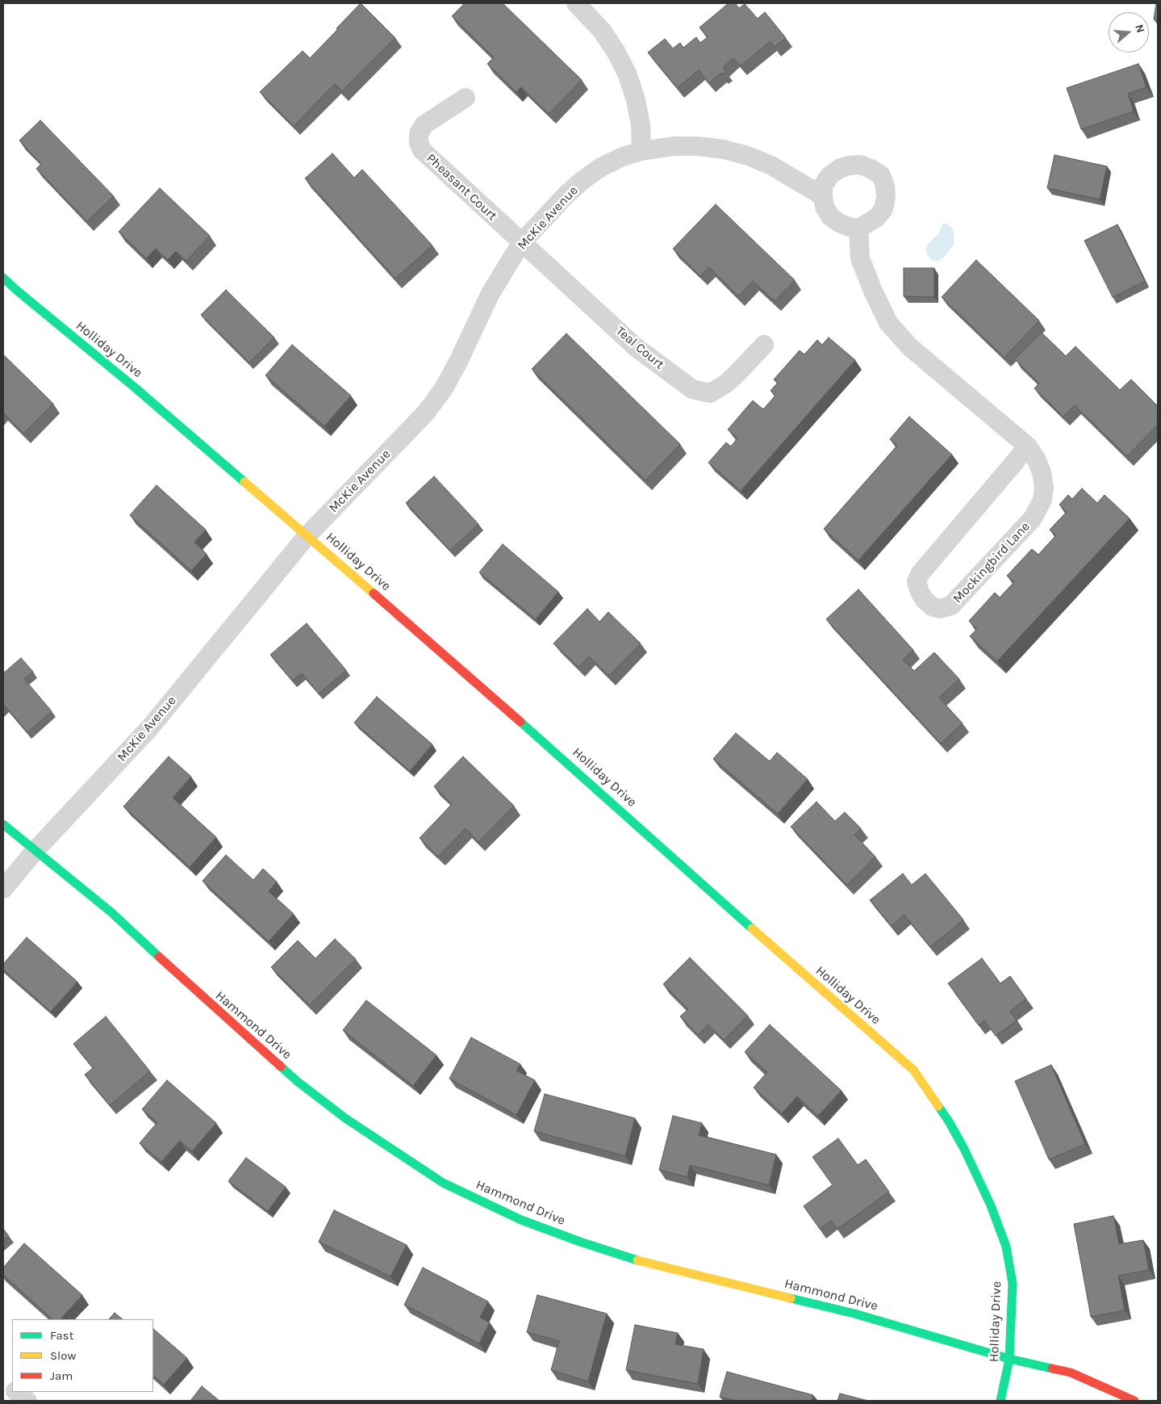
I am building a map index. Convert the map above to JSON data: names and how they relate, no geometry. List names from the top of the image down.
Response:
{
  "streets": {
    "street": [
      "Pheasant Court",
      "McKie Avenue",
      "Teal Court",
      "Holliday Drive",
      "Mockingbird Lane",
      "Hammond Drive"
    ]
  },
  "crossings": [
    ["Pheasant Court", "McKie Avenue"],
    ["Pheasant Court", "Teal Court"],
    ["McKie Avenue", "Teal Court"],
    ["McKie Avenue", "Holliday Drive"],
    ["McKie Avenue", "Hammond Drive"],
    ["Holliday Drive", "Hammond Drive"]
  ],
  "legend": ["Fast", "Slow", "Jam"],
  "north": "right"
}
